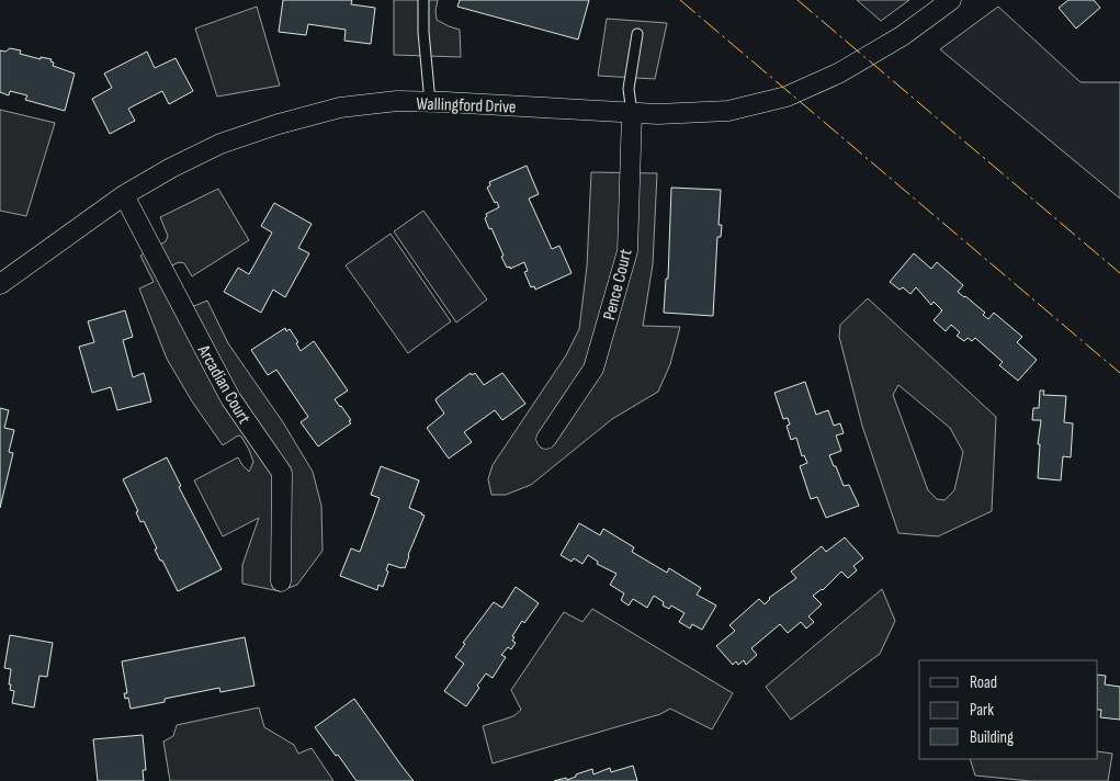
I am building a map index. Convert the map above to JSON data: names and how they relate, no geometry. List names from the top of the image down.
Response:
{
  "streets": {
    "street": ["Wallingford Drive", "Pence Court", "Arcadian Court"]
  },
  "crossings": [
    ["Wallingford Drive", "Pence Court"],
    ["Wallingford Drive", "Arcadian Court"]
  ],
  "legend": ["Road", "Park", "Building"]
}
